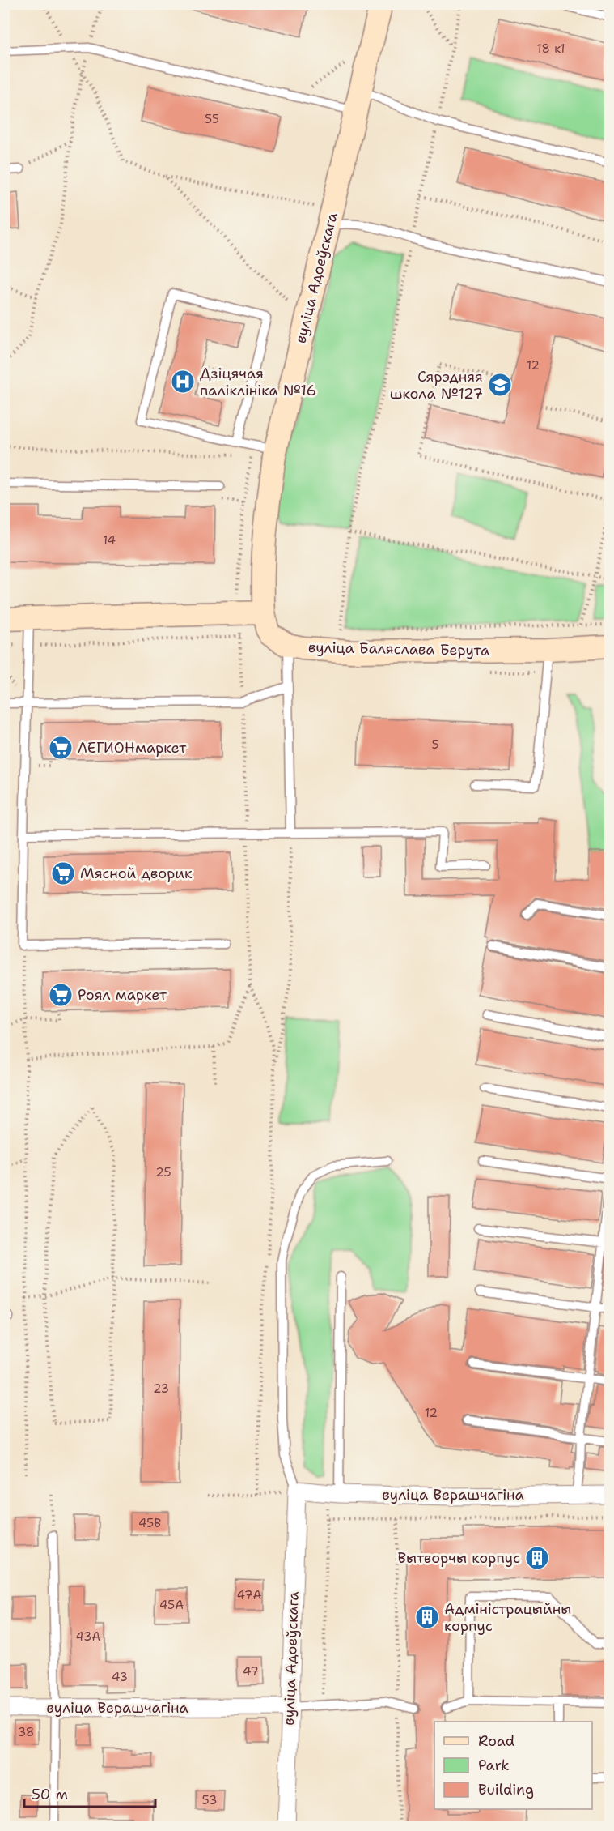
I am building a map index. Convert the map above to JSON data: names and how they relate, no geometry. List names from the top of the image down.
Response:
{
  "streets": {
    "street": ["вуліца Адоеўскага", "вуліца Баляслава Берута", "вуліца Верашчагіна"]
  },
  "crossings": [
    ["вуліца Адоеўскага", "вуліца Баляслава Берута"],
    ["вуліца Адоеўскага", "вуліца Верашчагіна"]
  ],
  "places": {
    "hospital": ["Дзіцячая паліклініка №16"],
    "school or university": ["Сярэдняя школа №127"],
    "supermarket": ["ЛЕГИОНмаркет", "Мясной дворик", "Роял маркет"],
    "building": ["Вытворчы корпус", "Адміністрацыйны корпус"]
  },
  "house_numbers": [
    "18 к1",
    "55",
    "12",
    "14",
    "5",
    "25",
    "23",
    "12",
    "45В",
    "47А",
    "45А",
    "43А",
    "47",
    "43",
    "38",
    "53"
  ],
  "legend": ["Road", "Park", "Building"],
  "scale_bar": "50 m"
}
